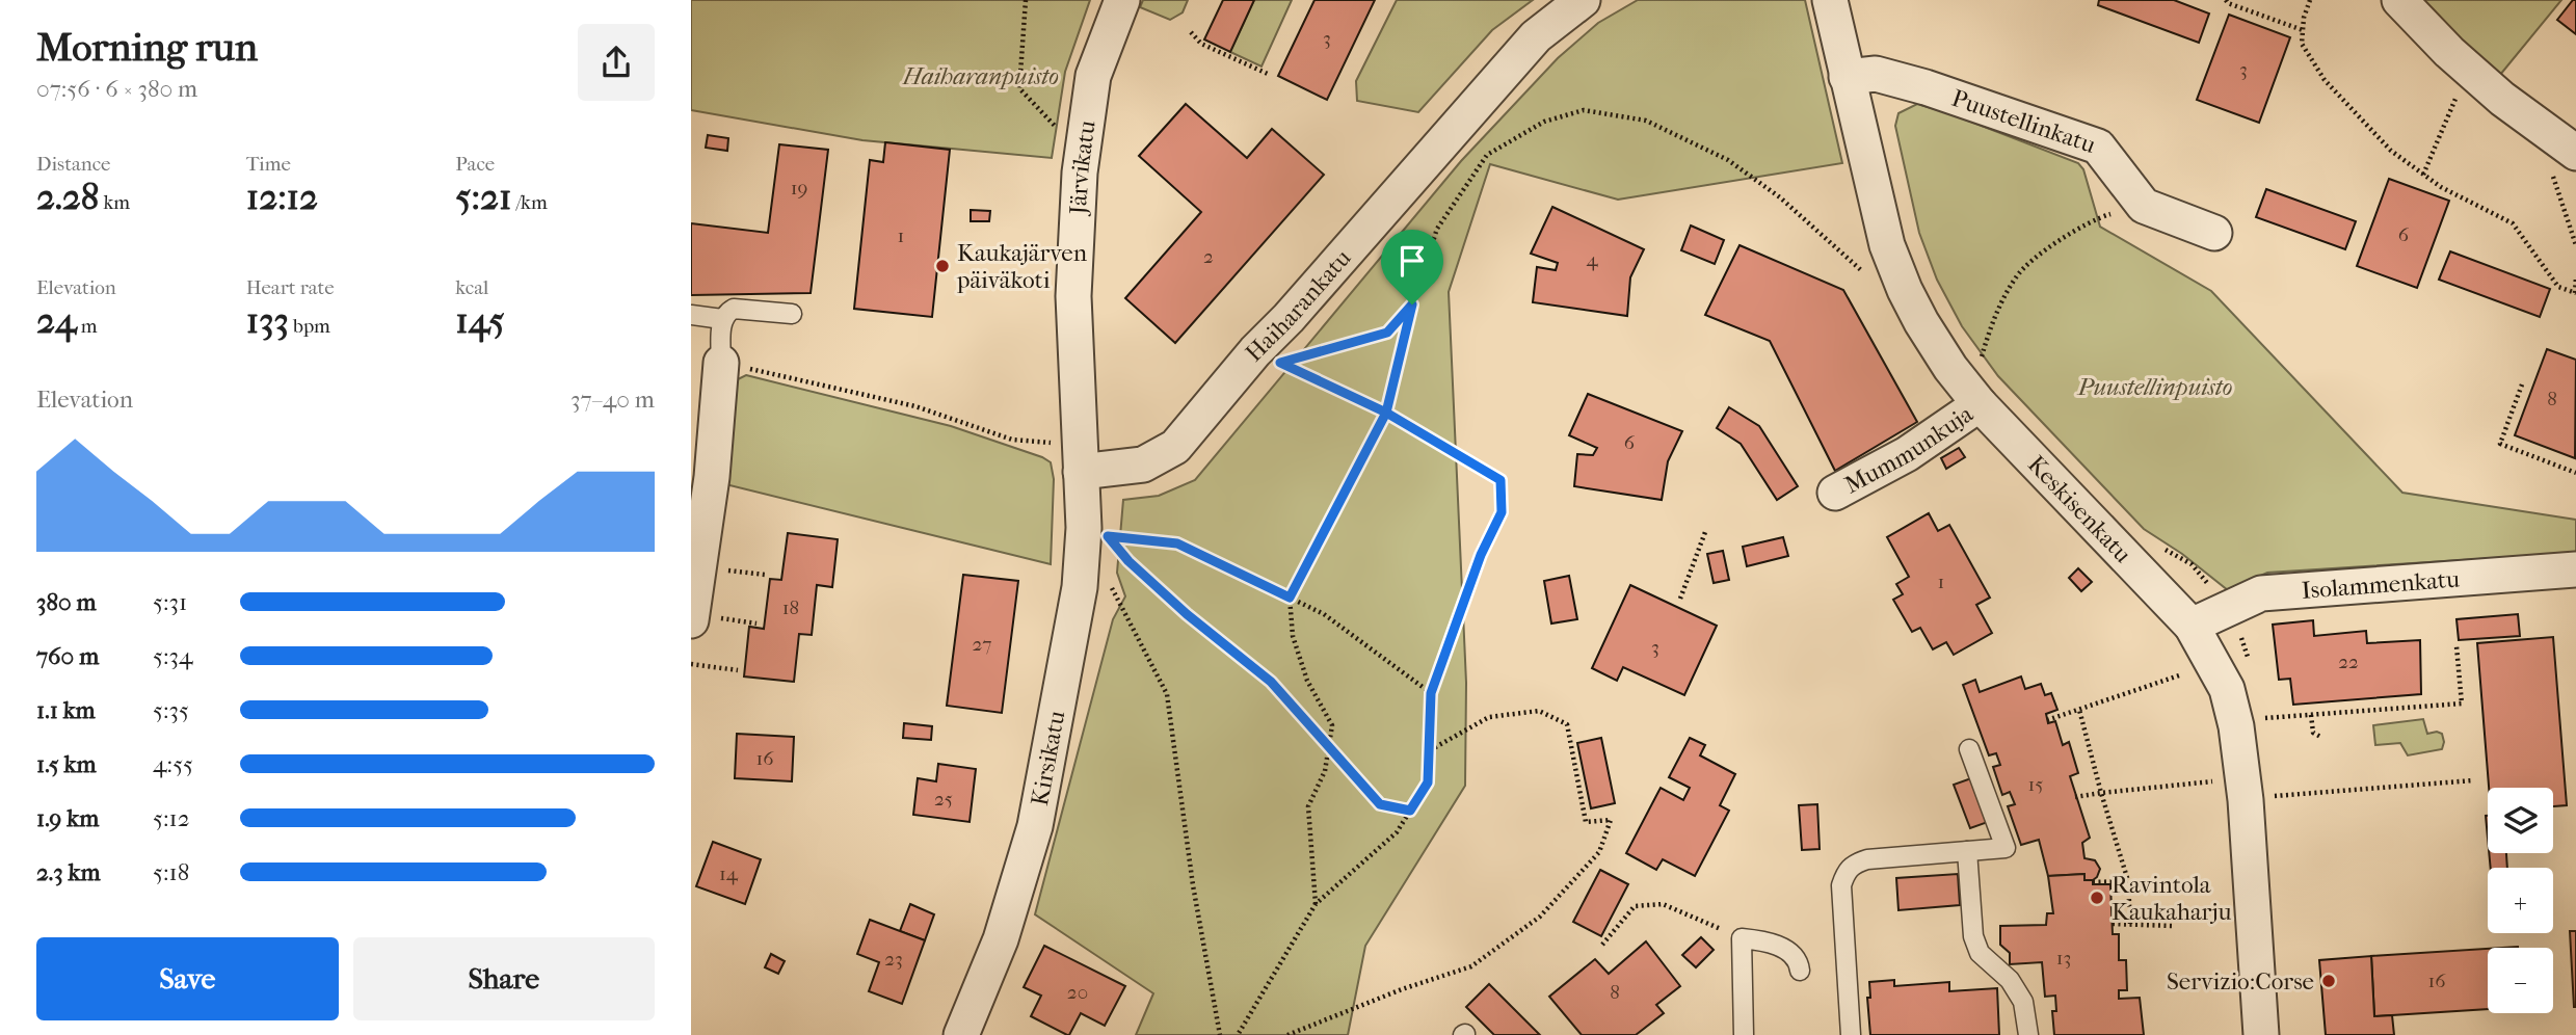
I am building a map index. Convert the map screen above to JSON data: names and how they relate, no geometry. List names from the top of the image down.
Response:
{
  "streets": {
    "street": [
      "Puustellinkatu",
      "Järvikatu",
      "Haiharankatu",
      "Mummunkuja",
      "Keskisenkatu",
      "Isolammenkatu",
      "Kirsikatu"
    ]
  },
  "crossings": [
    ["Puustellinkatu", "Keskisenkatu"],
    ["Järvikatu", "Haiharankatu"],
    ["Järvikatu", "Kirsikatu"],
    ["Haiharankatu", "Kirsikatu"],
    ["Mummunkuja", "Keskisenkatu"],
    ["Keskisenkatu", "Isolammenkatu"]
  ],
  "parks": ["Haiharanpuisto", "Puustellinpuisto"],
  "places": ["Kaukajärven päiväkoti", "Ravintola Kaukaharju", "Servizio:Corse"],
  "house_numbers": [
    "3",
    "3",
    "19",
    "6",
    "1",
    "2",
    "4",
    "8",
    "6",
    "1",
    "18",
    "27",
    "3",
    "22",
    "16",
    "15",
    "25",
    "14",
    "13",
    "23",
    "16",
    "20",
    "8"
  ],
  "page": {
    "heading": ["Morning run", "07:56 · 6 × 380 m"],
    "stats": [
      ["Distance", "2.28 km"],
      ["Time", "12:12"],
      ["Pace", "5:21 /km"],
      ["Elevation", "24 m"],
      ["Heart rate", "133 bpm"],
      ["kcal", "145"]
    ],
    "chart": ["Elevation", "37–40 m"],
    "list": [
      {
        "name": "380 m",
        "note": "5:31"
      },
      {
        "name": "760 m",
        "note": "5:34"
      },
      {
        "name": "1.1 km",
        "note": "5:35"
      },
      {
        "name": "1.5 km",
        "note": "4:55"
      },
      {
        "name": "1.9 km",
        "note": "5:12"
      },
      {
        "name": "2.3 km",
        "note": "5:18"
      }
    ],
    "map_buttons": ["+", "−"],
    "buttons": ["Save", "Share"]
  }
}
